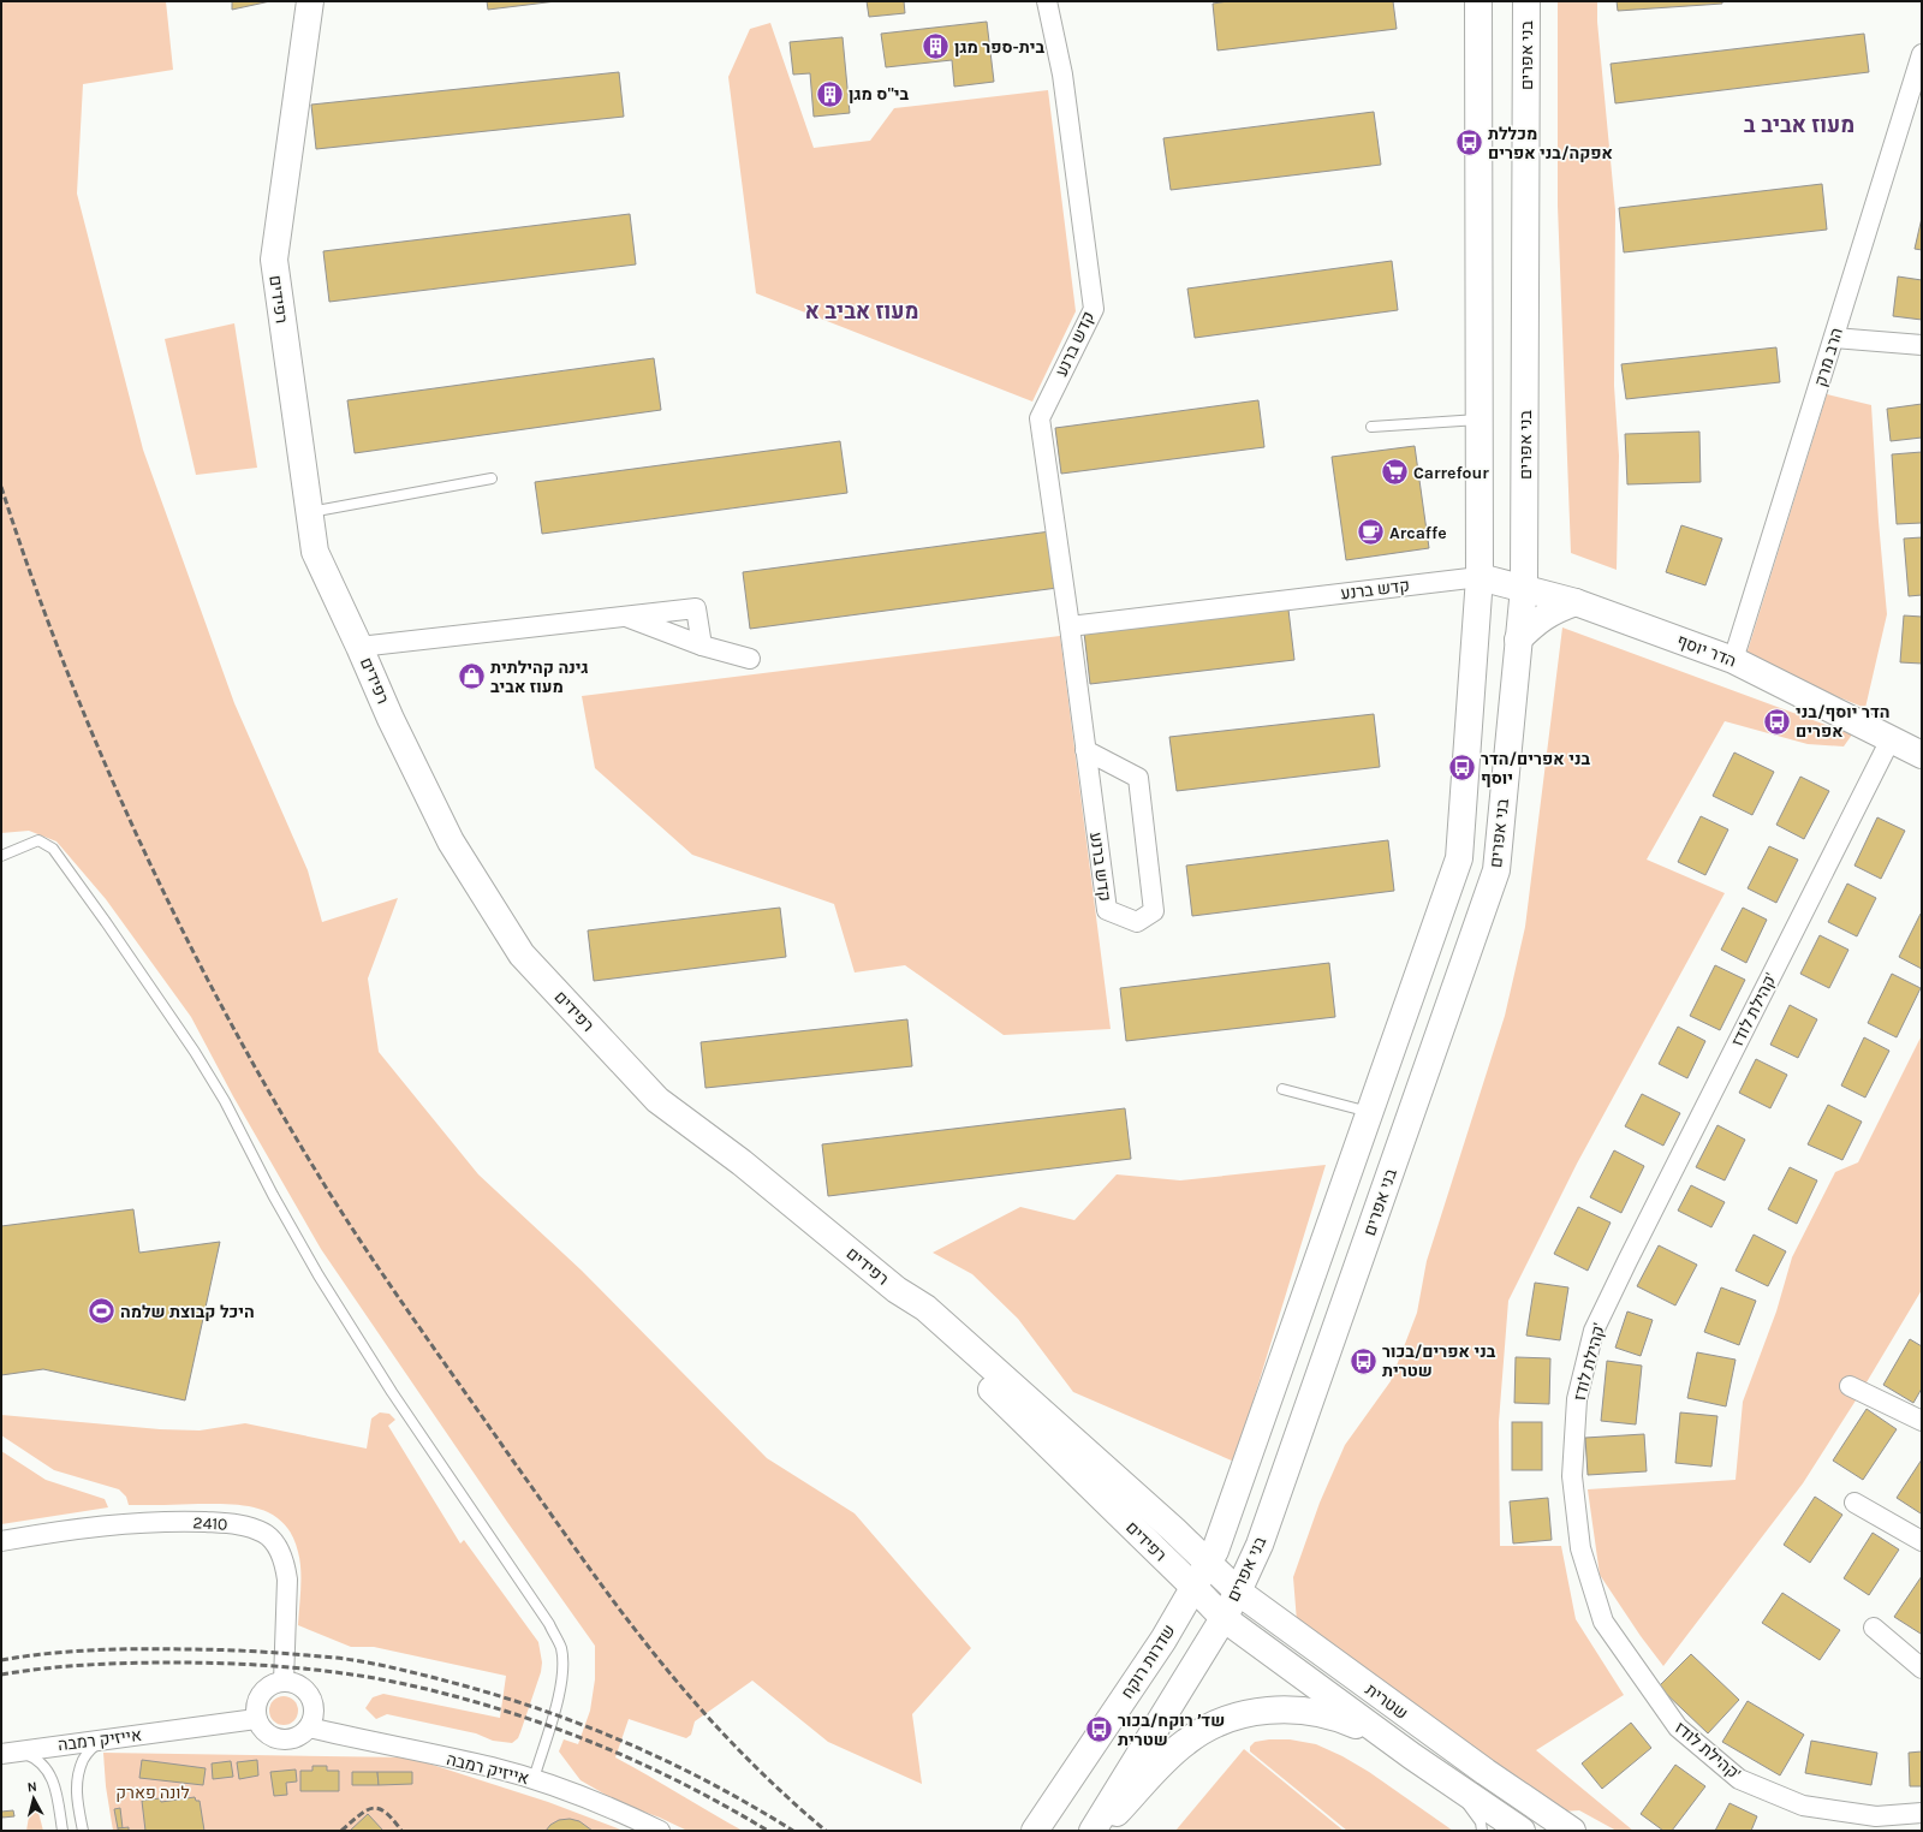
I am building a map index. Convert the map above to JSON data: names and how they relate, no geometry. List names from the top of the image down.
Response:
{
  "streets": {
    "main road": [
      "בני אפרים",
      "רפידים",
      "הדר יוסף",
      "שדרות רוקח",
      "שטרית"
    ],
    "street": [
      "קדש ברנע",
      "הרב מרק",
      "קהילת לודז'",
      "2410",
      "אייזיק רמבה"
    ]
  },
  "crossings": [
    ["בני אפרים", "הדר יוסף"],
    ["בני אפרים", "שטרית"],
    ["רפידים", "שדרות רוקח"],
    ["רפידים", "שטרית"],
    ["קדש ברנע", "הדר יוסף"],
    ["הרב מרק", "הדר יוסף"],
    ["הדר יוסף", "קהילת לודז'"],
    ["2410", "אייזיק רמבה"],
    ["שדרות רוקח", "שטרית"]
  ],
  "districts": ["מעוז אביב ב", "מעוז אביב א"],
  "parks": ["לונה פארק"],
  "places": {
    "building": ["בית-ספר מגן", "בי\"ס מגן"],
    "bus stop": [
      "מכללת אפקה/בני אפרים",
      "הדר יוסף/בני אפרים",
      "בני אפרים/הדר יוסף",
      "בני אפרים/בכור שטרית",
      "שד׳ רוקח/בכור שטרית"
    ],
    "supermarket": ["Carrefour"],
    "cafe": ["Arcaffe"],
    "shop": ["גינה קהילתית מעוז אביב"],
    "sports": ["היכל קבוצת שלמה"]
  },
  "north": "top"
}
